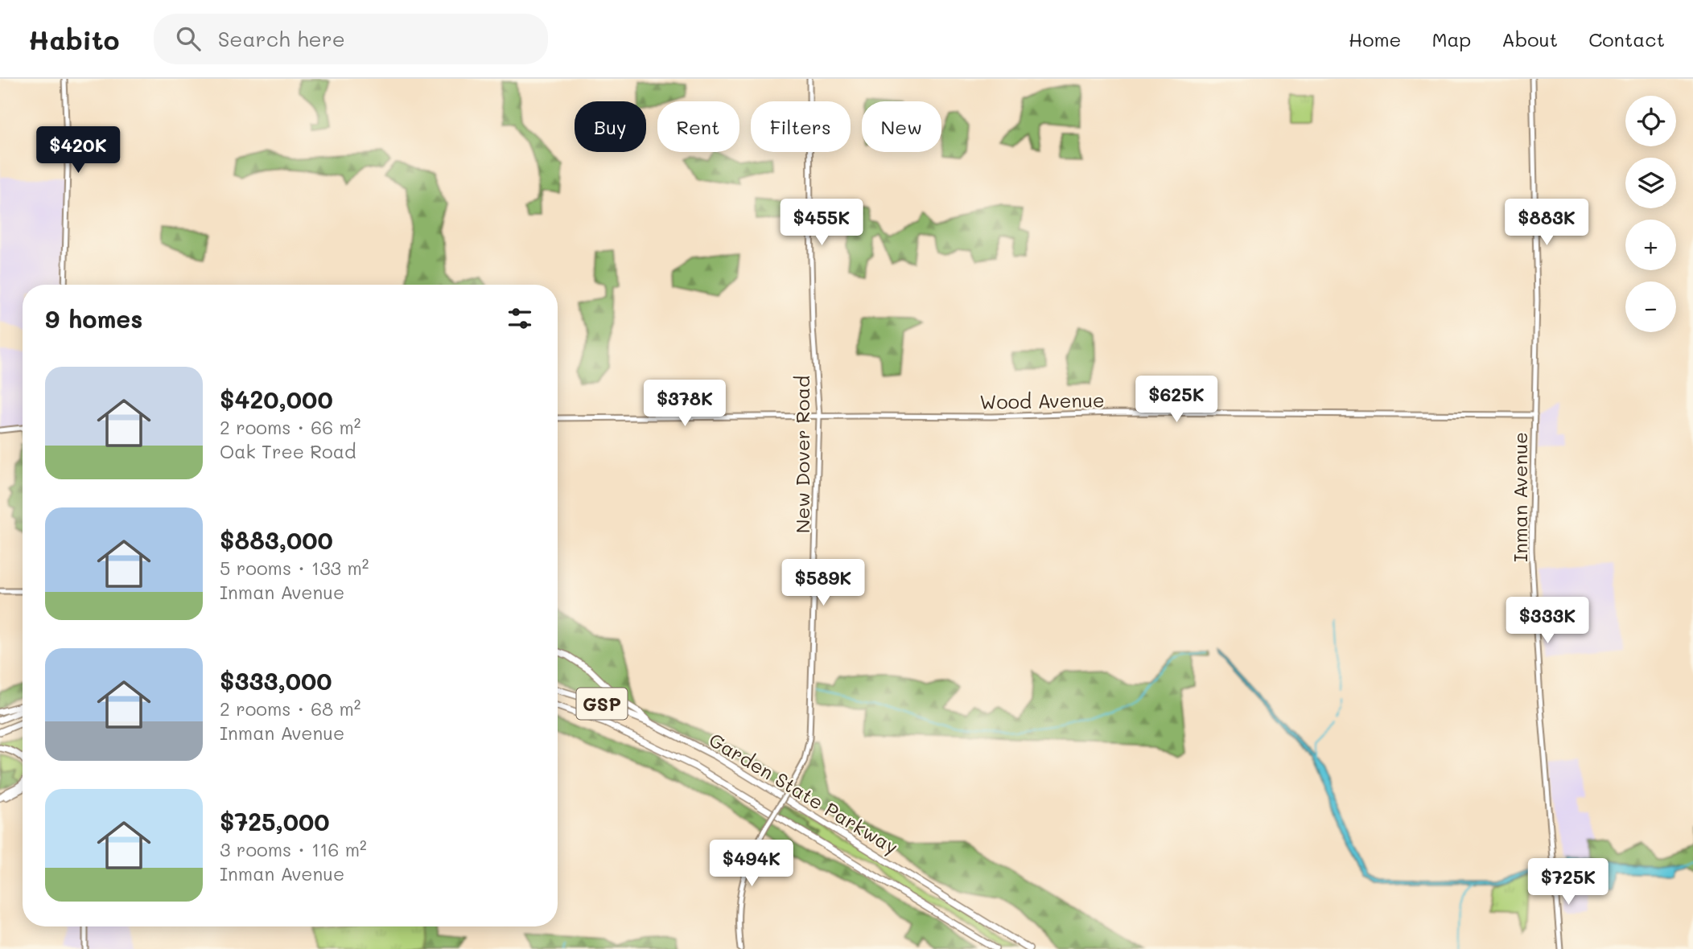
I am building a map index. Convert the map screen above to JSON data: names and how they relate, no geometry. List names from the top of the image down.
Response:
{
  "streets": {
    "highway": ["GSP", "Garden State Parkway"],
    "street": ["Wood Avenue", "New Dover Road", "Inman Avenue"]
  },
  "crossings": [
    ["Wood Avenue", "New Dover Road"],
    ["Wood Avenue", "Inman Avenue"]
  ],
  "page": {
    "header": "Habito",
    "search": "Search here",
    "nav": [
      "Home",
      "Map",
      "About",
      "Contact"
    ],
    "map_buttons": ["+", "−"],
    "chip": [
      "Buy",
      "Rent",
      "Filters",
      "New"
    ],
    "price": [
      "$420K",
      "$455K",
      "$883K",
      "$625K",
      "$378K",
      "$589K",
      "$333K",
      "$494K",
      "$725K"
    ],
    "heading": "9 homes",
    "list": [
      {
        "name": "$420,000",
        "note": "2 rooms · 66 m² · Oak Tree Road"
      },
      {
        "name": "$883,000",
        "note": "5 rooms · 133 m² · Inman Avenue"
      },
      {
        "name": "$333,000",
        "note": "2 rooms · 68 m² · Inman Avenue"
      },
      {
        "name": "$725,000",
        "note": "3 rooms · 116 m² · Inman Avenue"
      }
    ]
  }
}
